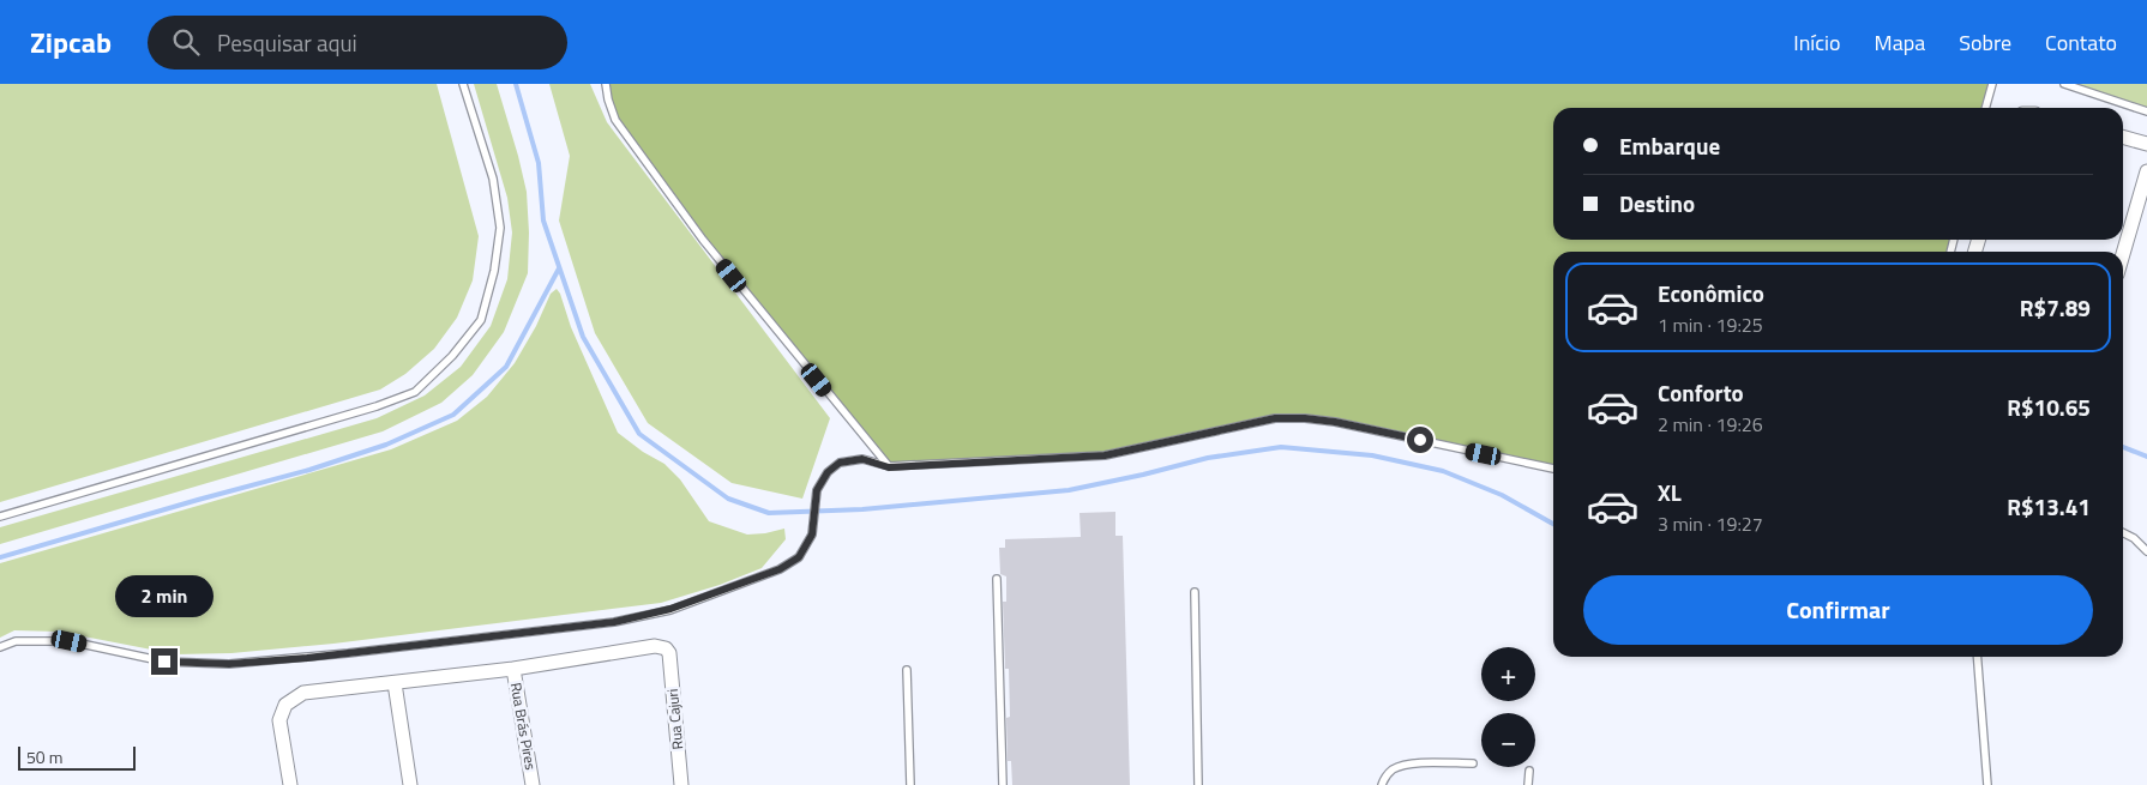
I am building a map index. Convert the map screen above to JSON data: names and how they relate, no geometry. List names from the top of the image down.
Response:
{
  "streets": {
    "street": ["Rua Cajuri", "Rua Brás Pires"]
  },
  "crossings": [
    ["Rua Cajuri", "Rua Brás Pires"]
  ],
  "scale_bar": "50 m",
  "page": {
    "header": "Zipcab",
    "search": "Pesquisar aqui",
    "nav": [
      "Início",
      "Mapa",
      "Sobre",
      "Contato"
    ],
    "banner": ["Embarque", "Destino"],
    "list": [
      {
        "name": "Econômico",
        "note": "1 min · 19:25",
        "value": "R$7.89"
      },
      {
        "name": "Conforto",
        "note": "2 min · 19:26",
        "value": "R$10.65"
      },
      {
        "name": "XL",
        "note": "3 min · 19:27",
        "value": "R$13.41"
      }
    ],
    "buttons": "Confirmar",
    "bubble": "2 min",
    "map_buttons": ["+", "−"],
    "scale": "50 m"
  }
}
